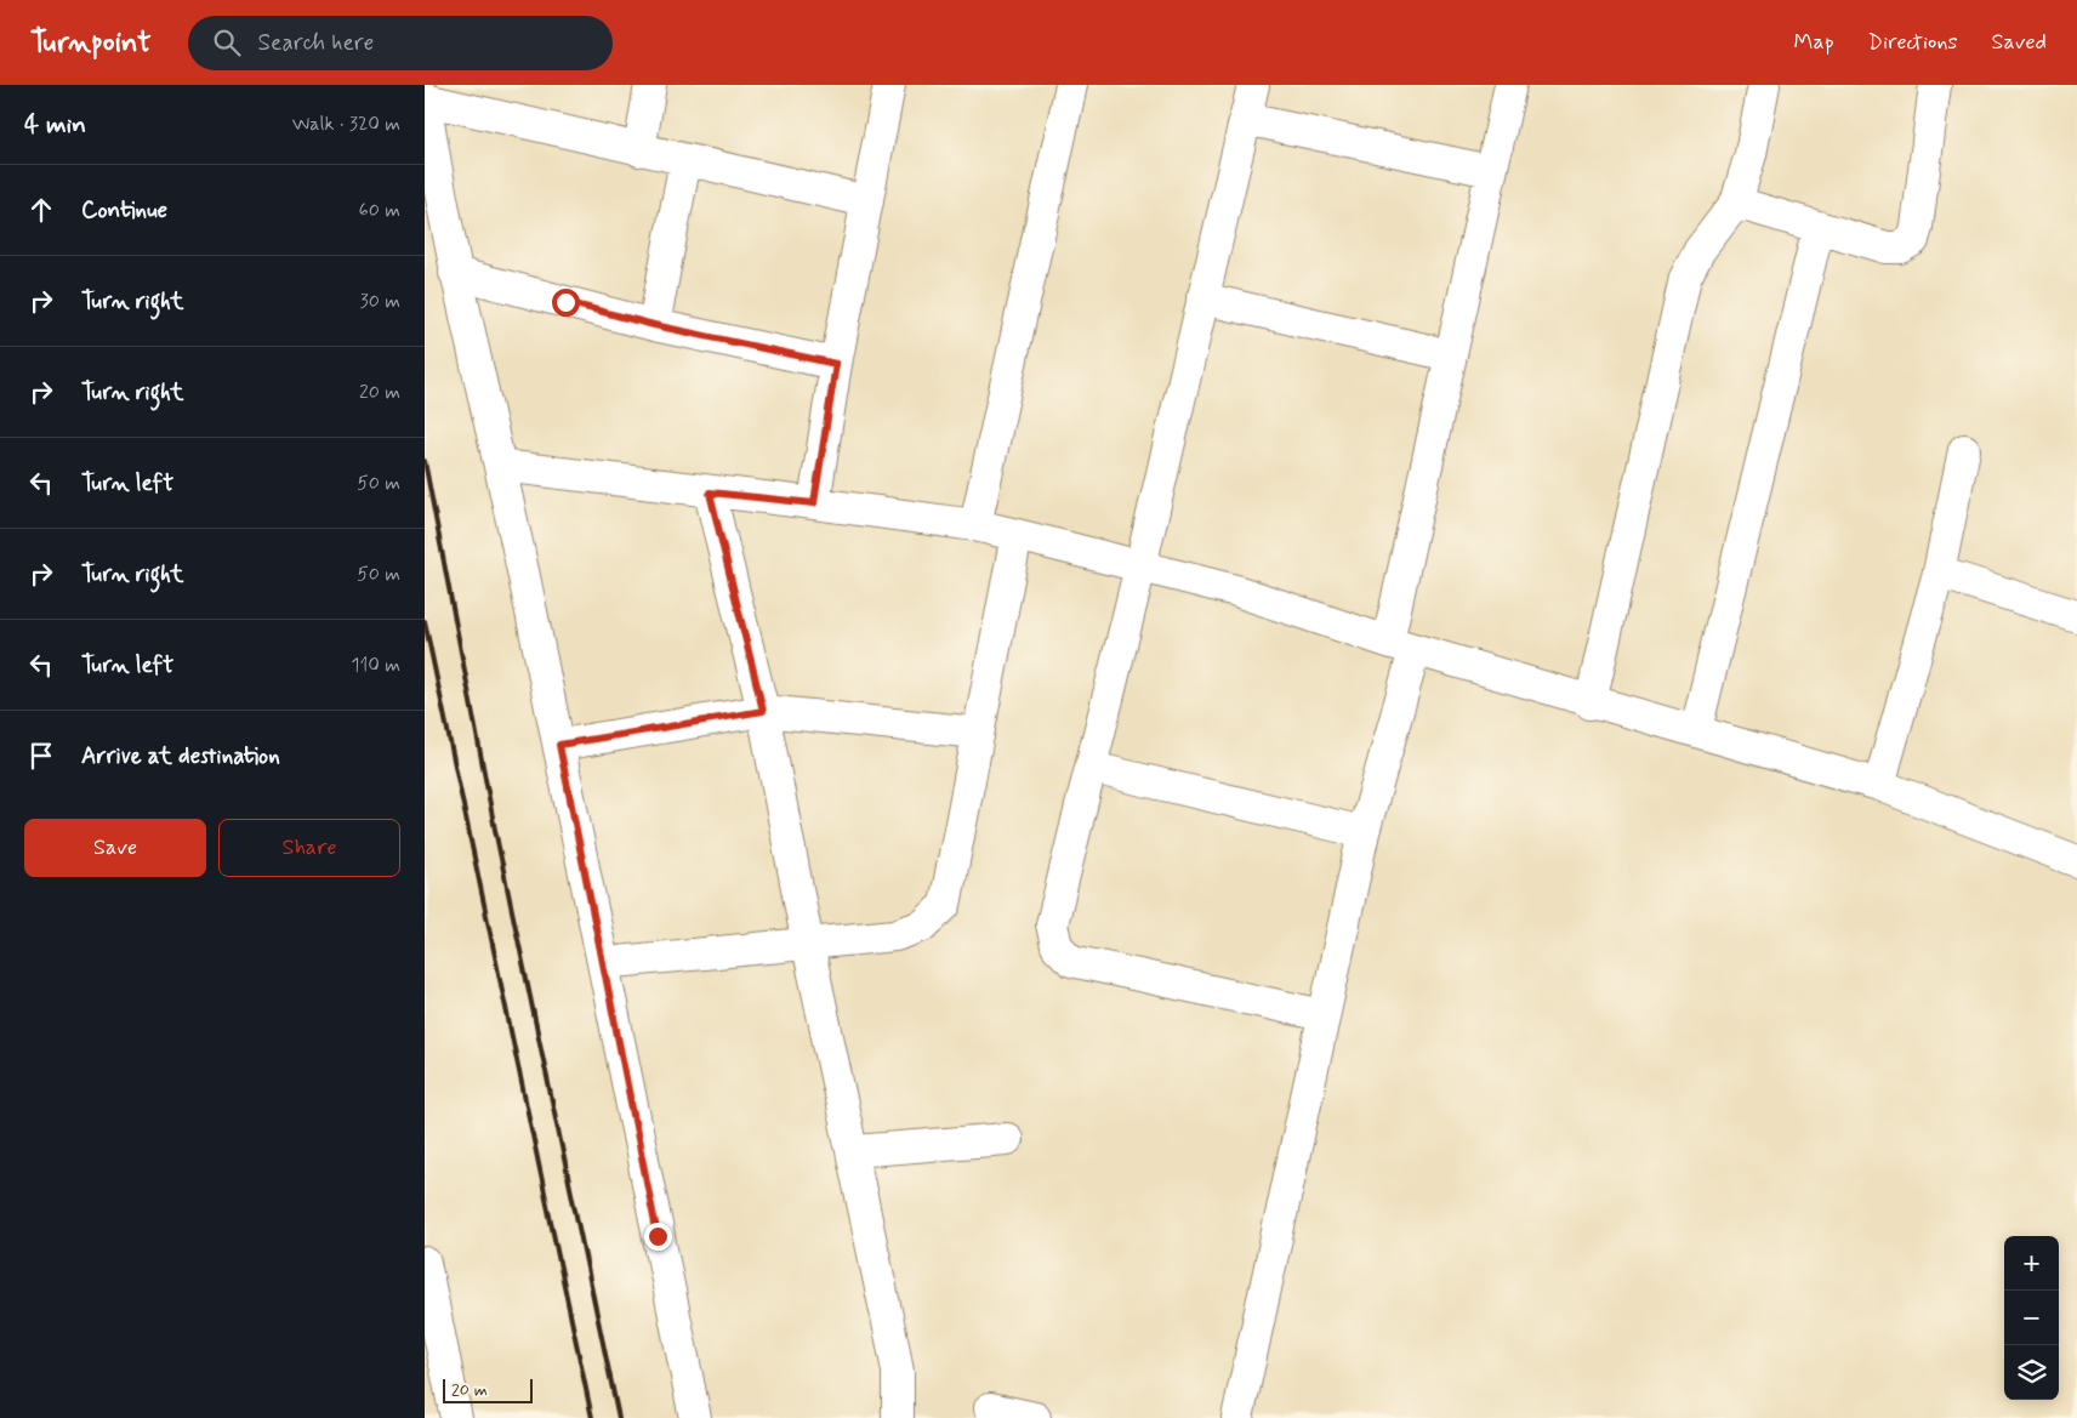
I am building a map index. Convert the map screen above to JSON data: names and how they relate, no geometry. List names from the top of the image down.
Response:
{
  "scale_bar": "20 m",
  "page": {
    "header": "Turnpoint",
    "search": "Search here",
    "nav": ["Map", "Directions", "Saved"],
    "heading": ["4 min", "Walk · 320 m"],
    "list": [
      ["Continue", "60 m"],
      ["Turn right", "30 m"],
      ["Turn right", "20 m"],
      ["Turn left", "50 m"],
      ["Turn right", "50 m"],
      ["Turn left", "110 m"],
      "Arrive at destination"
    ],
    "buttons": ["Save", "Share"],
    "map_buttons": ["+", "−"],
    "scale": "20 m"
  }
}
